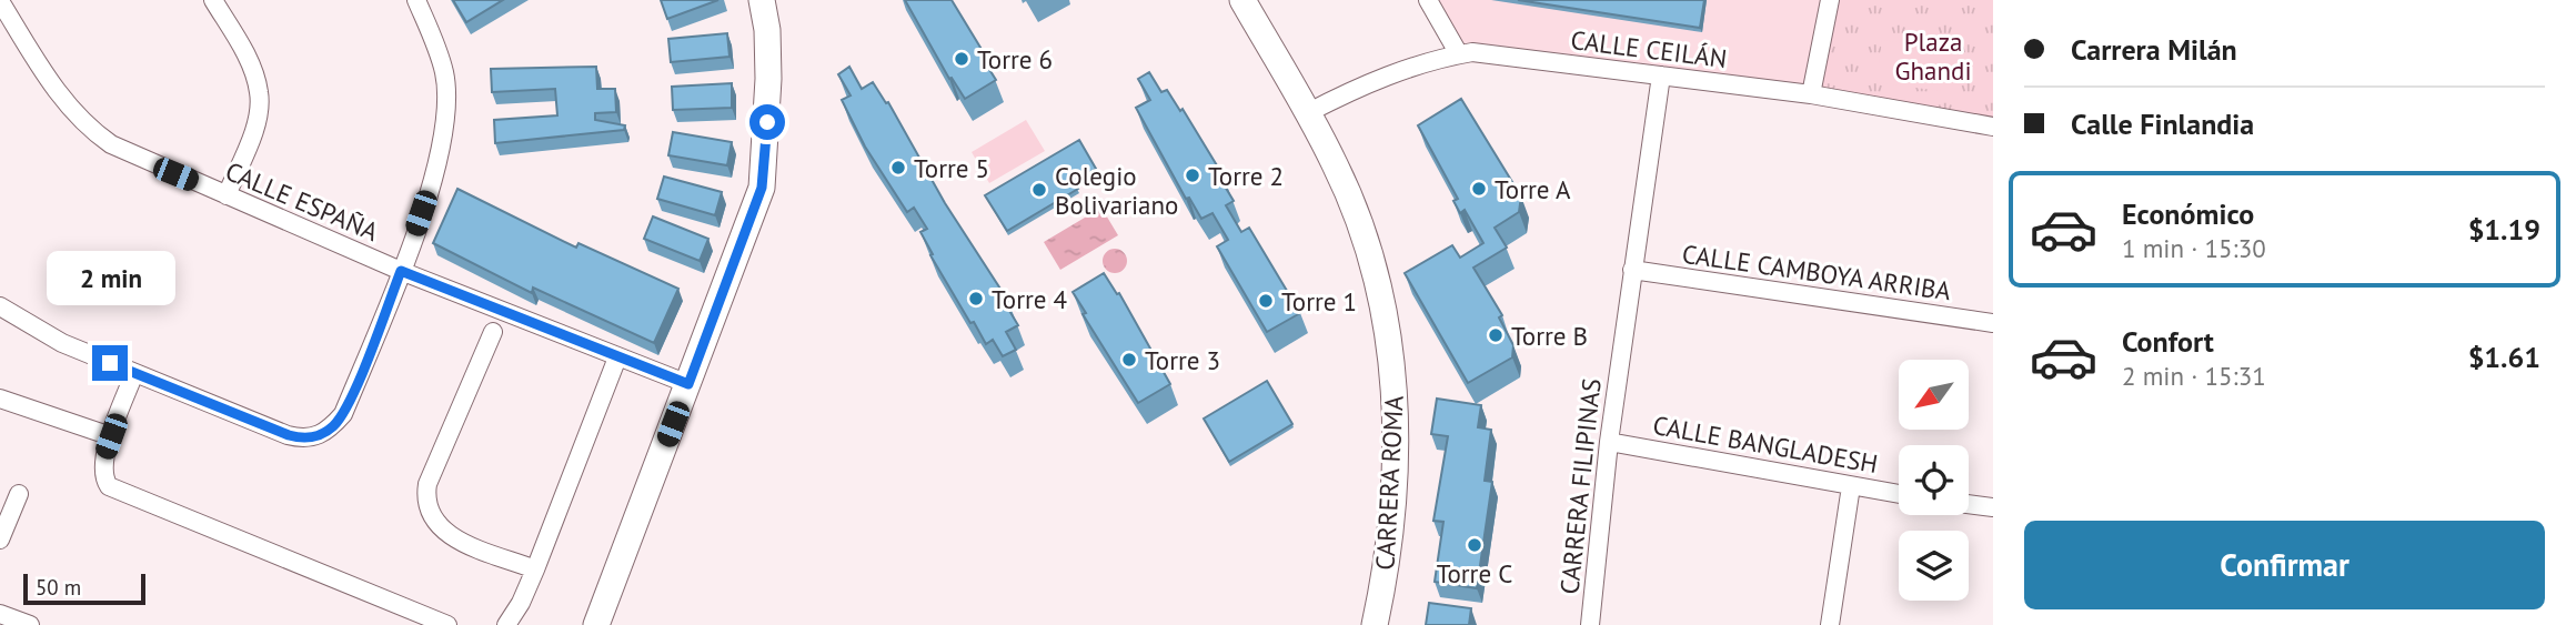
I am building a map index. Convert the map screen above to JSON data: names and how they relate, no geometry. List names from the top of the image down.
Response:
{
  "streets": {
    "street": [
      "CALLE CEILÁN",
      "CALLE ESPAÑA",
      "CALLE CAMBOYA ARRIBA",
      "CALLE BANGLADESH",
      "CARRERA ROMA",
      "CARRERA FILIPINAS"
    ]
  },
  "crossings": [
    ["CALLE CEILÁN", "CARRERA ROMA"],
    ["CALLE CEILÁN", "CARRERA FILIPINAS"],
    ["CALLE CAMBOYA ARRIBA", "CARRERA FILIPINAS"],
    ["CALLE BANGLADESH", "CARRERA FILIPINAS"]
  ],
  "parks": ["Plaza Ghandi"],
  "places": [
    "Torre 6",
    "Torre 5",
    "Torre 2",
    "Torre A",
    "Colegio Bolivariano",
    "Torre 4",
    "Torre 1",
    "Torre B",
    "Torre 3",
    "Torre C"
  ],
  "scale_bar": "50 m",
  "north": "bottom left",
  "page": {
    "banner": ["Carrera Milán", "Calle Finlandia"],
    "list": [
      {
        "name": "Económico",
        "note": "1 min · 15:30",
        "value": "$1.19"
      },
      {
        "name": "Confort",
        "note": "2 min · 15:31",
        "value": "$1.61"
      }
    ],
    "bubble": "2 min",
    "buttons": "Confirmar",
    "scale": "50 m"
  }
}
